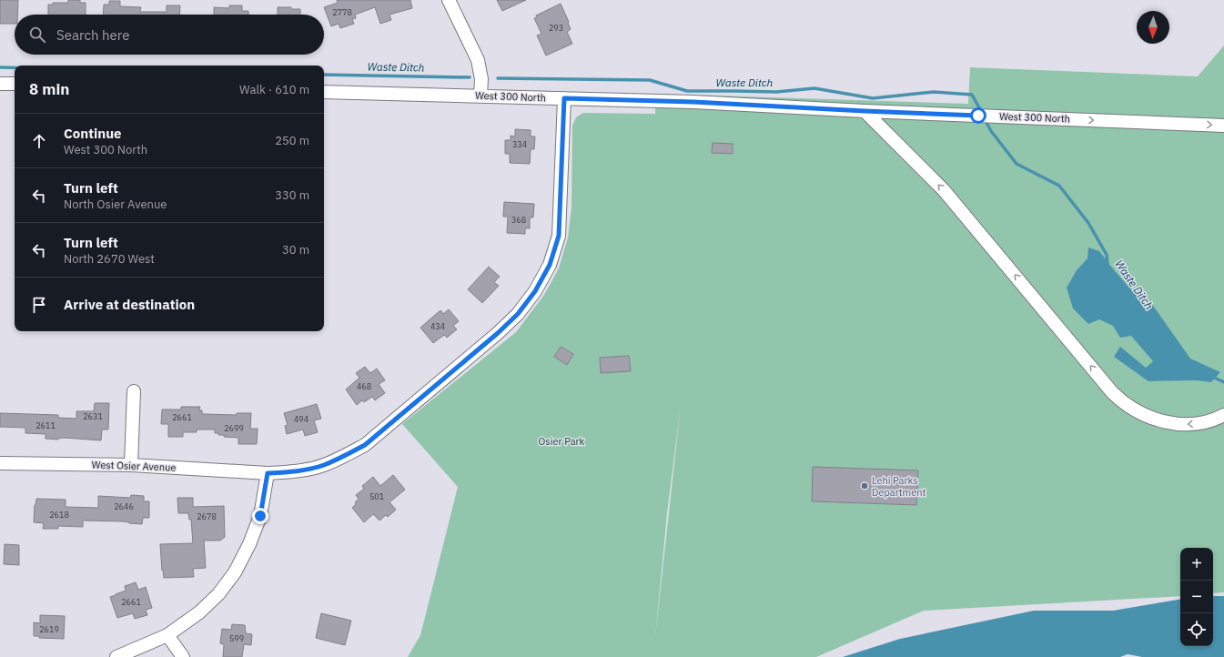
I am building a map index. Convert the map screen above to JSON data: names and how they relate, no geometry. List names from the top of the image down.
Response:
{
  "streets": {
    "street": ["West 300 North", "West Osier Avenue"]
  },
  "crossings": [
    ["West 300 North", "West Osier Avenue"]
  ],
  "one_way": ["West 300 North"],
  "water": ["Waste Ditch"],
  "parks": ["Osier Park"],
  "places": ["Lehi Parks Department"],
  "house_numbers": [
    "2778",
    "293",
    "334",
    "368",
    "434",
    "468",
    "2631",
    "2661",
    "494",
    "2611",
    "2699",
    "501",
    "2646",
    "2618",
    "2678",
    "2661",
    "2619",
    "599"
  ],
  "north": "bottom",
  "page": {
    "search": "Search here",
    "heading": ["8 min", "Walk · 610 m"],
    "list": [
      ["Continue", "West 300 North", "250 m"],
      ["Turn left", "North Osier Avenue", "330 m"],
      ["Turn left", "North 2670 West", "30 m"],
      "Arrive at destination"
    ],
    "map_buttons": ["+", "−"]
  }
}
